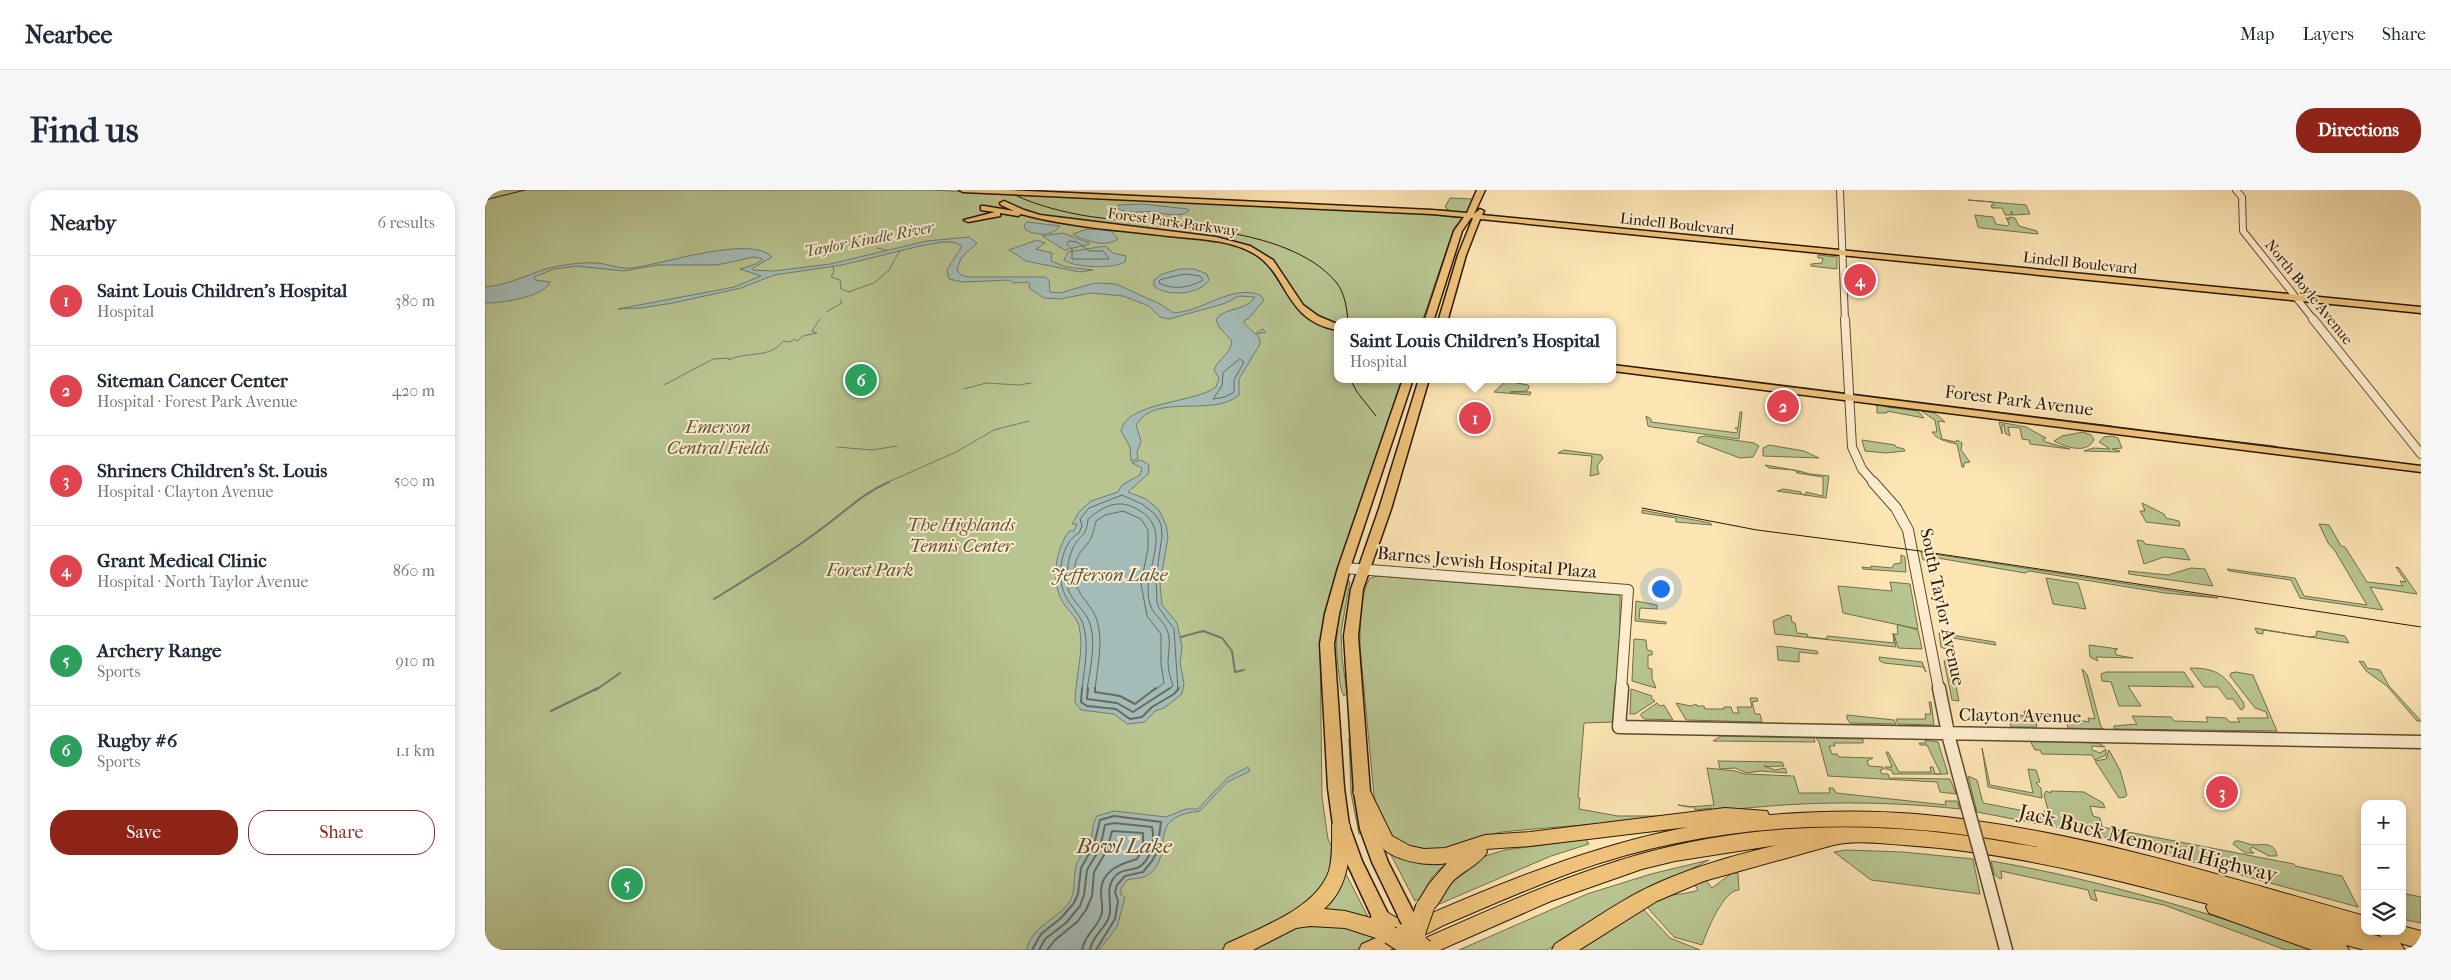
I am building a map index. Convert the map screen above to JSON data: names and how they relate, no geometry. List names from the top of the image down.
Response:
{
  "streets": {
    "highway": ["Jack Buck Memorial Highway"],
    "main road": ["Forest Park Parkway", "Lindell Boulevard", "Forest Park Avenue"],
    "street": [
      "North Boyle Avenue",
      "Barnes Jewish Hospital Plaza",
      "South Taylor Avenue",
      "Clayton Avenue"
    ]
  },
  "crossings": [
    ["Forest Park Parkway", "Lindell Boulevard"],
    ["Lindell Boulevard", "North Boyle Avenue"],
    ["Lindell Boulevard", "South Taylor Avenue"],
    ["Forest Park Avenue", "South Taylor Avenue"],
    ["Barnes Jewish Hospital Plaza", "Clayton Avenue"],
    ["South Taylor Avenue", "Clayton Avenue"]
  ],
  "water": ["Taylor Kindle River", "Jefferson Lake", "Bowl Lake"],
  "parks": ["Emerson Central Fields", "The Highlands Tennis Center", "Forest Park"],
  "page": {
    "header": "Nearbee",
    "nav": ["Map", "Layers", "Share"],
    "buttons": [
      "Directions",
      ["Save", "Share"]
    ],
    "title": "Find us",
    "heading": ["Nearby", "6 results"],
    "list": [
      {
        "mark": "1",
        "name": "Saint Louis Children's Hospital",
        "note": "Hospital",
        "value": "380 m"
      },
      {
        "mark": "2",
        "name": "Siteman Cancer Center",
        "note": "Hospital · Forest Park Avenue",
        "value": "420 m"
      },
      {
        "mark": "3",
        "name": "Shriners Children's St. Louis",
        "note": "Hospital · Clayton Avenue",
        "value": "500 m"
      },
      {
        "mark": "4",
        "name": "Grant Medical Clinic",
        "note": "Hospital · North Taylor Avenue",
        "value": "860 m"
      },
      {
        "mark": "5",
        "name": "Archery Range",
        "note": "Sports",
        "value": "910 m"
      },
      {
        "mark": "6",
        "name": "Rugby #6",
        "note": "Sports",
        "value": "1.1 km"
      }
    ],
    "pins": [
      "4",
      "6",
      "2",
      "1",
      "3",
      "5"
    ],
    "popup": ["Saint Louis Children's Hospital", "Hospital"],
    "map_buttons": ["+", "−"]
  }
}
